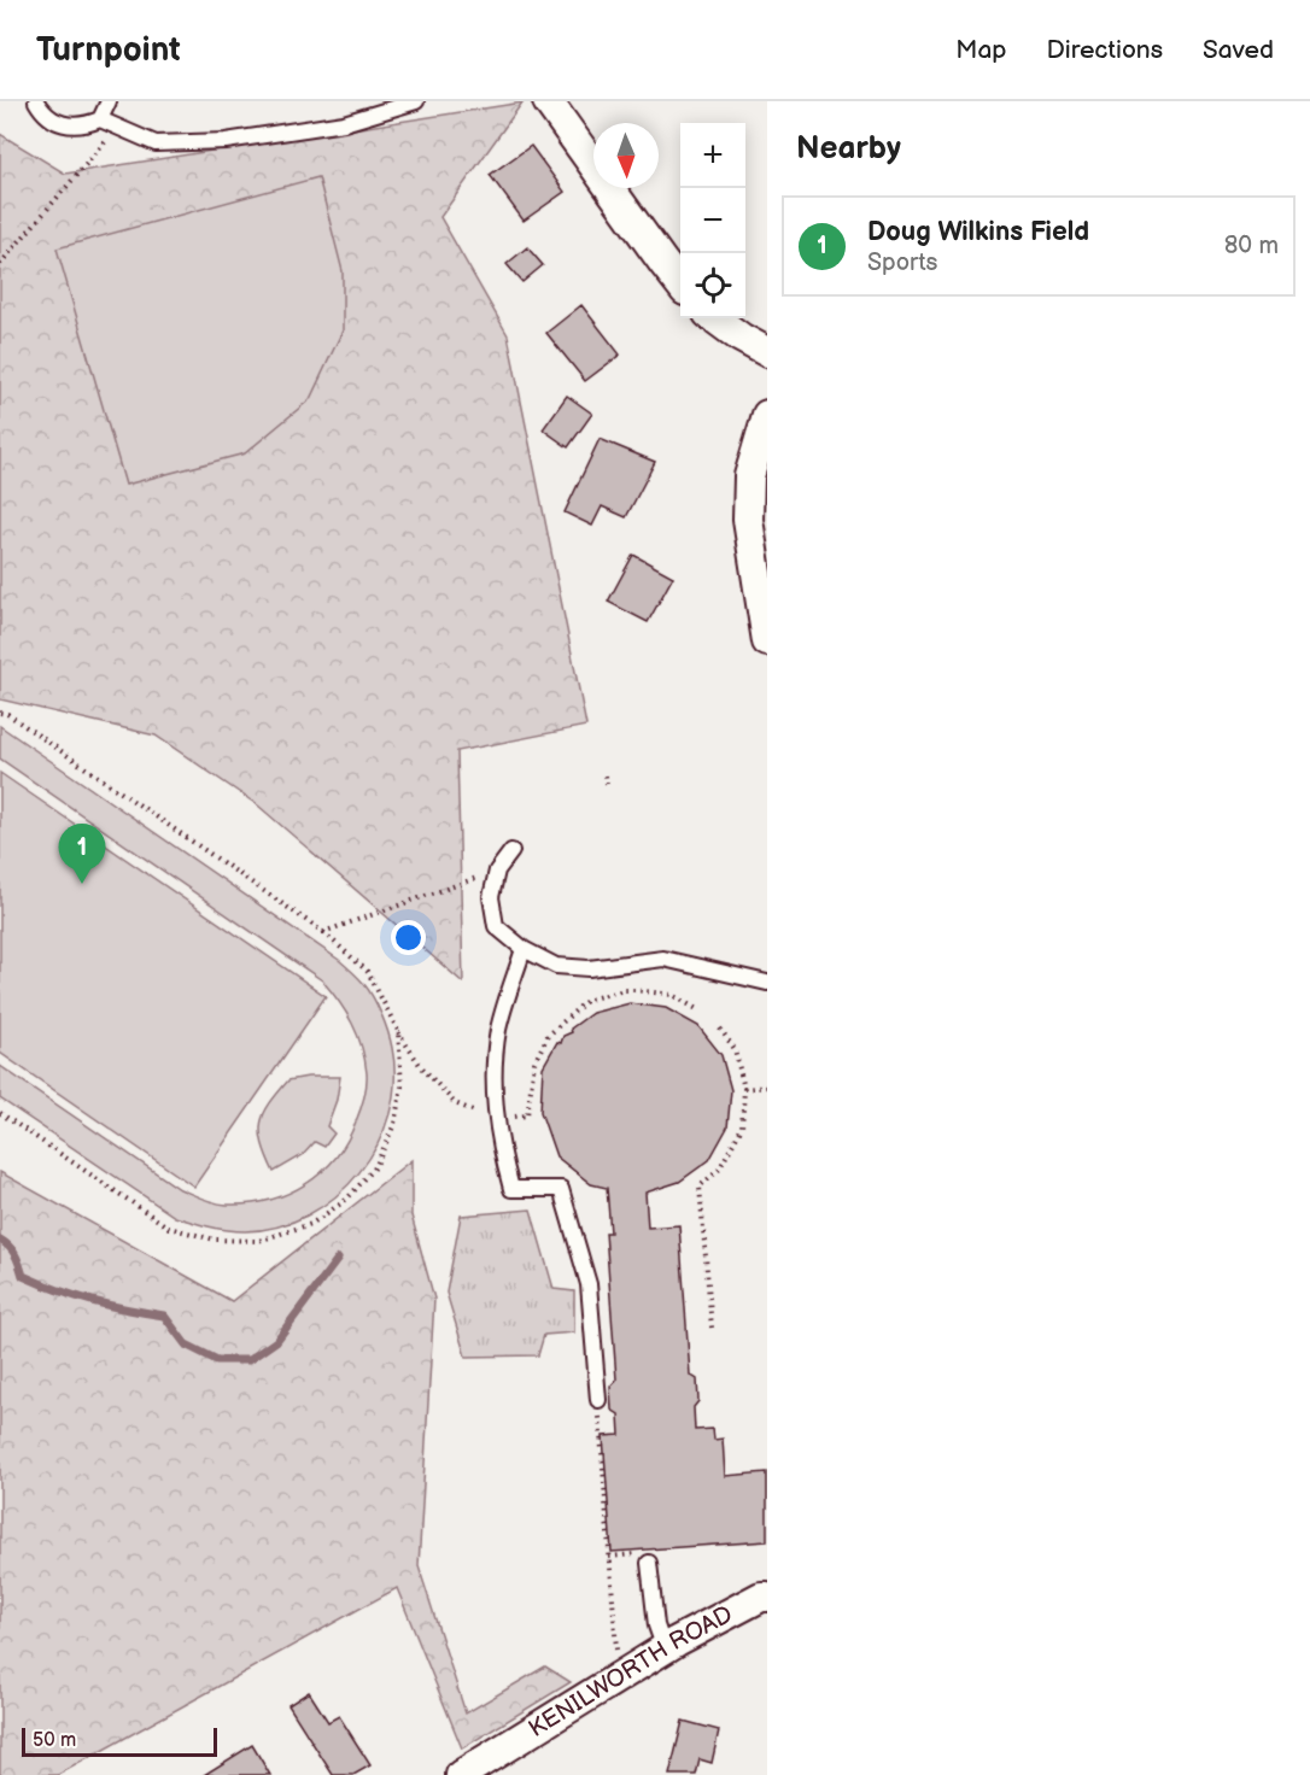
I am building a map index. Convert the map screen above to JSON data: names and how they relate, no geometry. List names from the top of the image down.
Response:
{
  "streets": {
    "street": ["KENILWORTH ROAD"]
  },
  "scale_bar": "50 m",
  "north": "bottom",
  "page": {
    "header": "Turnpoint",
    "nav": ["Map", "Directions", "Saved"],
    "heading": "Nearby",
    "map_buttons": ["+", "−"],
    "list": [
      {
        "mark": "1",
        "name": "Doug Wilkins Field",
        "note": "Sports",
        "value": "80 m"
      }
    ],
    "pins": "1",
    "scale": "50 m"
  }
}
